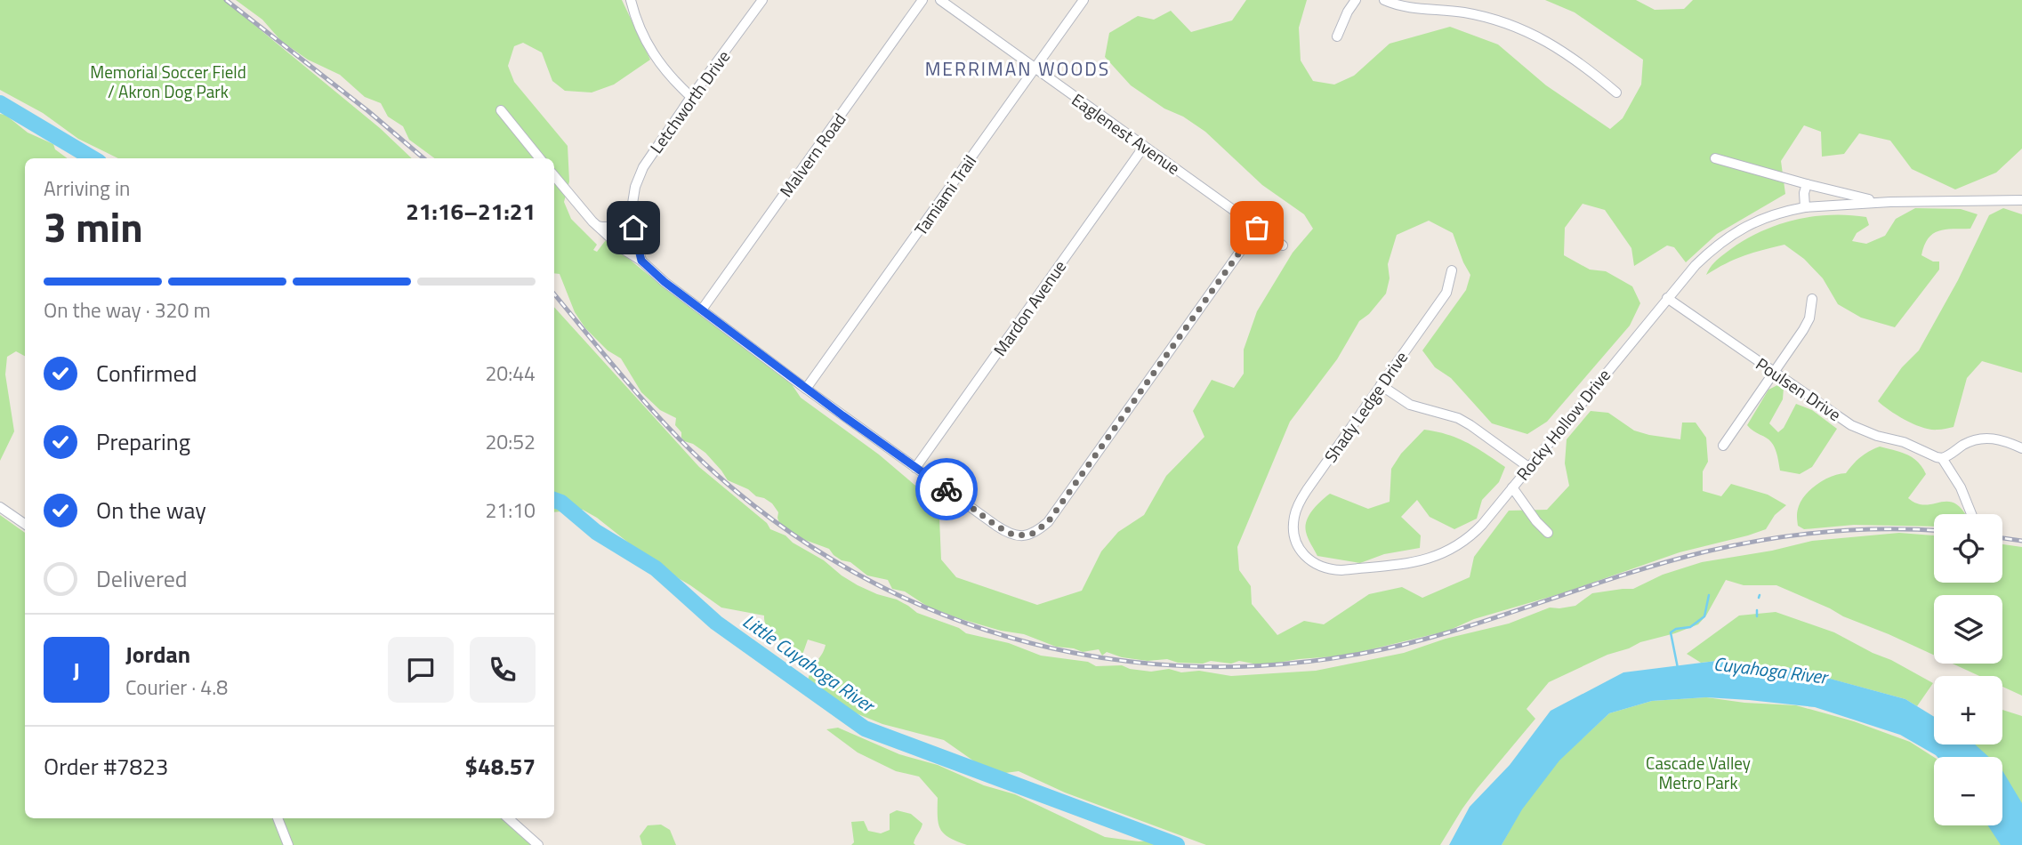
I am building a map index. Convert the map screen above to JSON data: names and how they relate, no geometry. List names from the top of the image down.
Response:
{
  "streets": {
    "street": [
      "Letchworth Drive",
      "Eaglenest Avenue",
      "Malvern Road",
      "Tamiami Trail",
      "Mardon Avenue",
      "Poulsen Drive",
      "Shady Ledge Drive",
      "Rocky Hollow Drive"
    ]
  },
  "crossings": [
    ["Eaglenest Avenue", "Tamiami Trail"],
    ["Eaglenest Avenue", "Mardon Avenue"],
    ["Poulsen Drive", "Rocky Hollow Drive"],
    ["Shady Ledge Drive", "Rocky Hollow Drive"]
  ],
  "districts": ["MERRIMAN WOODS"],
  "water": ["Little Cuyahoga River", "Cuyahoga River"],
  "parks": ["Memorial Soccer Field / Akron Dog Park", "Cascade Valley Metro Park"],
  "page": {
    "heading": ["3 min", "Arriving in", "21:16–21:21"],
    "panel": [
      "Jordan",
      "Courier · 4.8",
      "Order #7823",
      "$48.57"
    ],
    "bar": "On the way · 320 m",
    "list": [
      ["Confirmed", "20:44"],
      ["Preparing", "20:52"],
      ["On the way", "21:10"],
      "Delivered"
    ],
    "map_buttons": ["+", "−"],
    "round": "J"
  }
}
